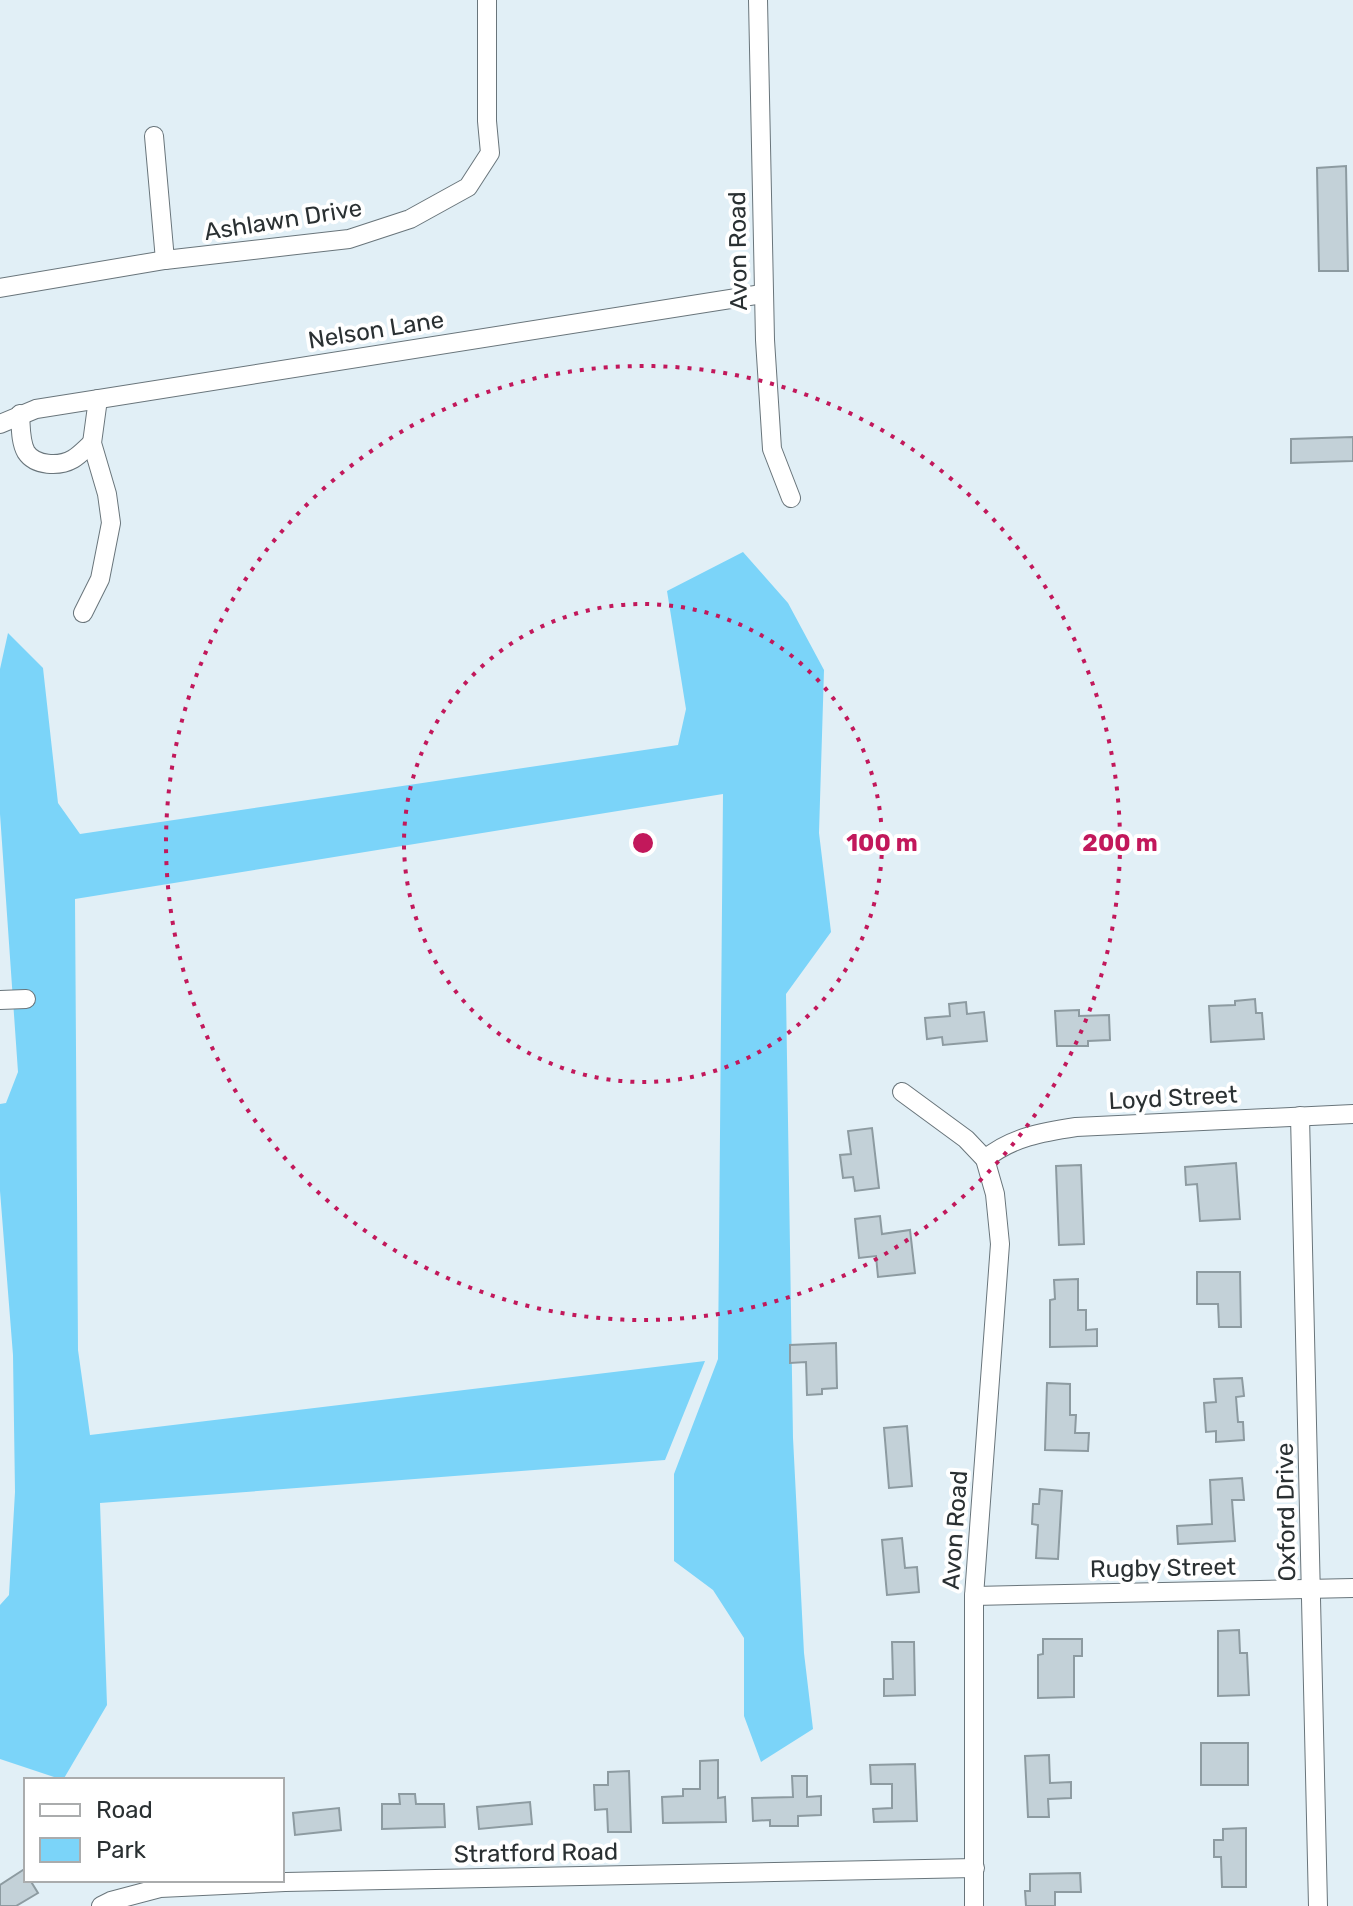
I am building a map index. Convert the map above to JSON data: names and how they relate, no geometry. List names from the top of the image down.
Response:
{
  "streets": {
    "street": [
      "Ashlawn Drive",
      "Avon Road",
      "Nelson Lane",
      "Loyd Street",
      "Oxford Drive",
      "Rugby Street",
      "Stratford Road"
    ]
  },
  "crossings": [
    ["Avon Road", "Nelson Lane"],
    ["Avon Road", "Loyd Street"],
    ["Avon Road", "Rugby Street"],
    ["Avon Road", "Stratford Road"],
    ["Loyd Street", "Oxford Drive"],
    ["Oxford Drive", "Rugby Street"]
  ],
  "legend": ["Road", "Park"],
  "rings": ["100 m", "200 m"]
}
